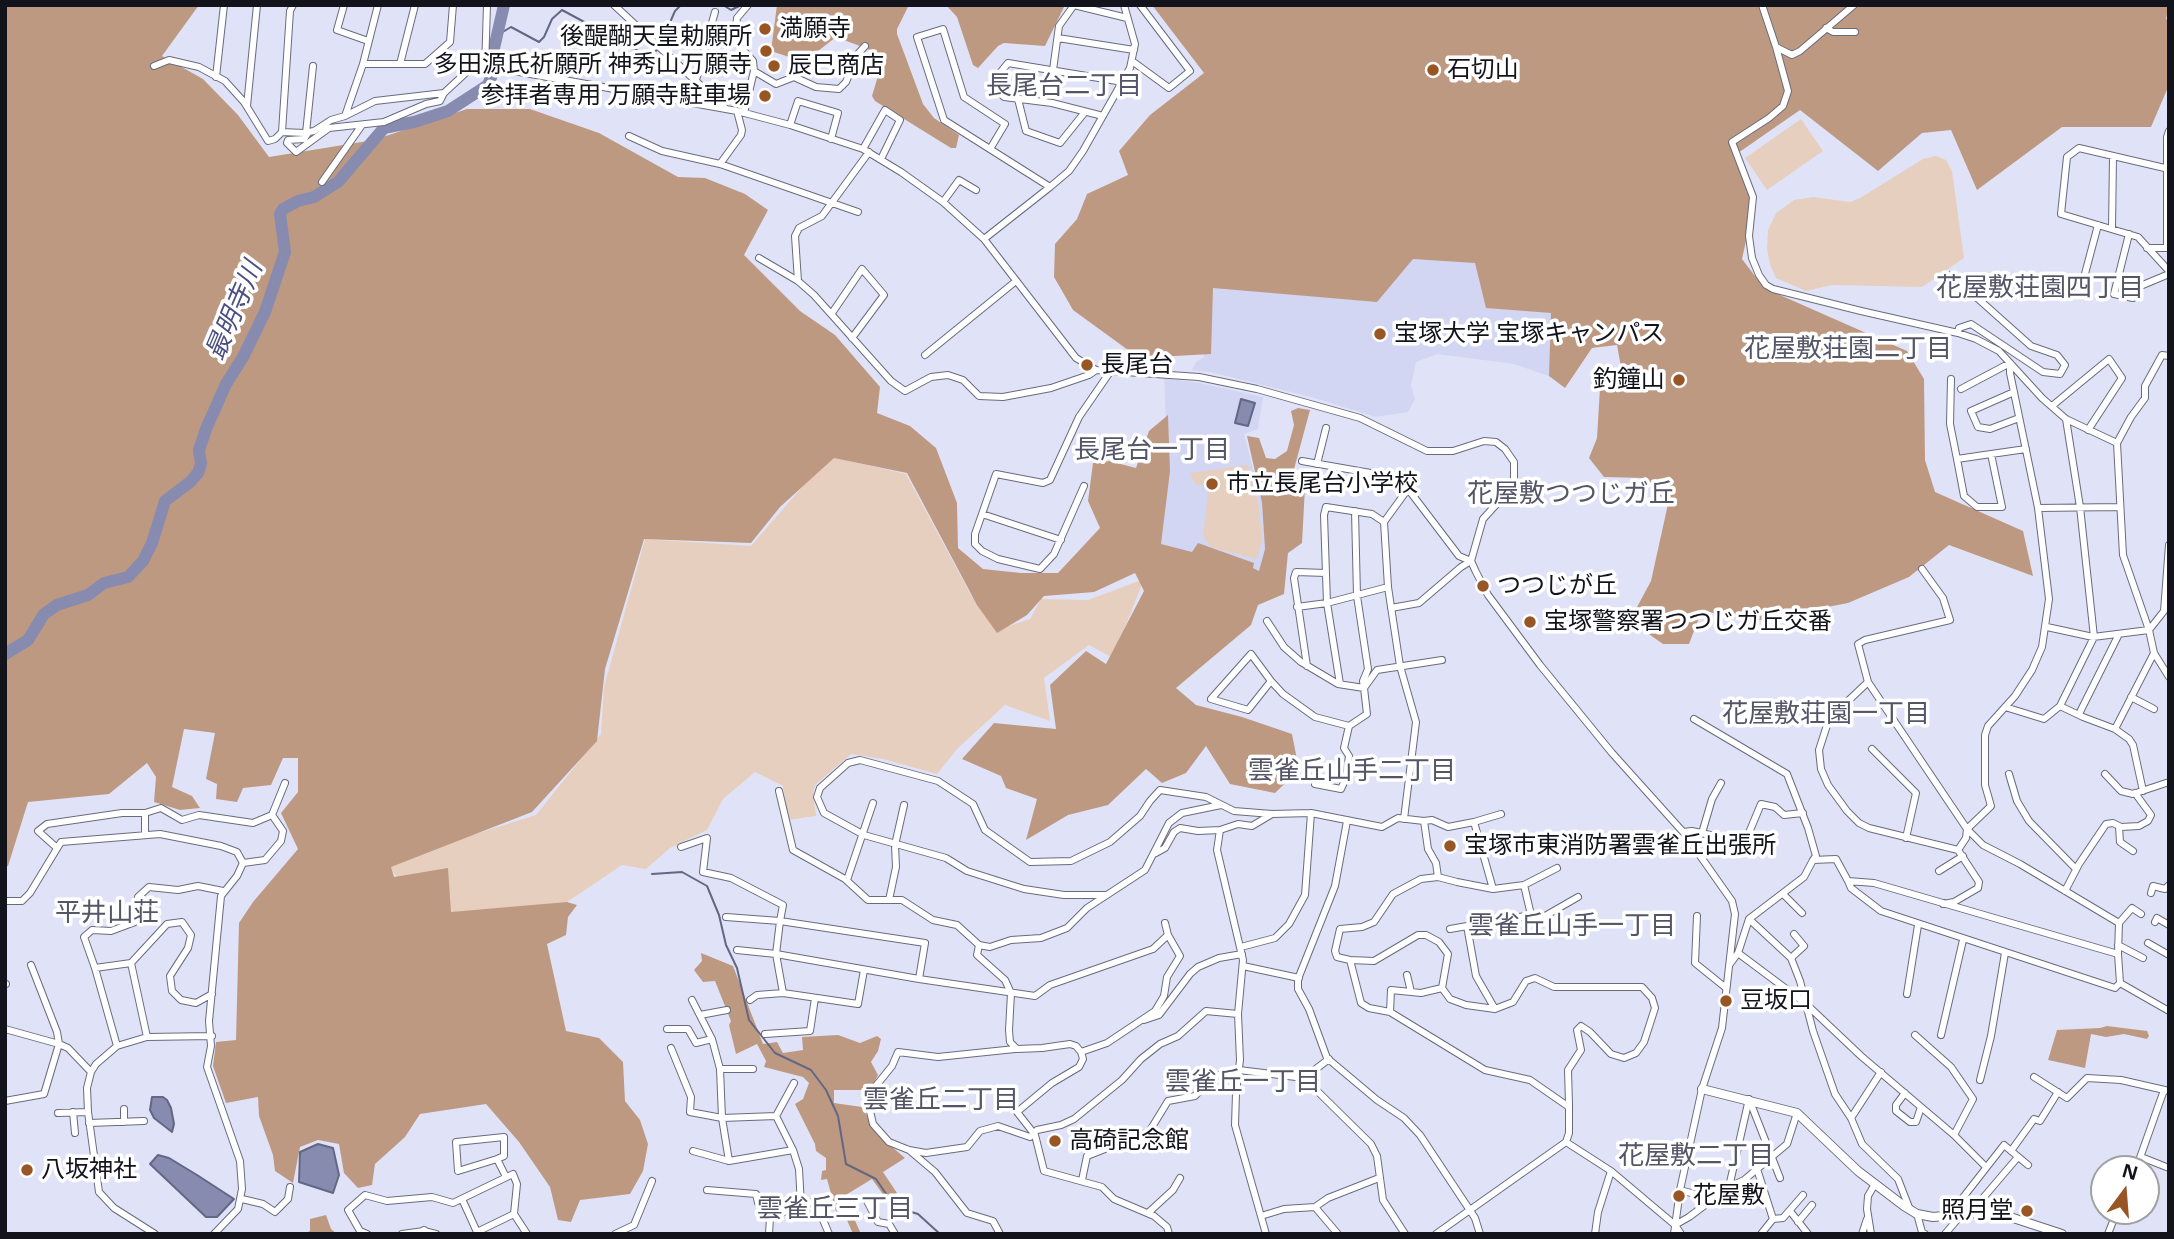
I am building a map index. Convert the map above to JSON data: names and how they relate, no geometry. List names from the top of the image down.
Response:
{
  "districts": [
    "長尾台二丁目",
    "花屋敷荘園四丁目",
    "花屋敷荘園二丁目",
    "長尾台一丁目",
    "花屋敷つつじガ丘",
    "花屋敷荘園一丁目",
    "雲雀丘山手二丁目",
    "平井山荘",
    "雲雀丘山手一丁目",
    "雲雀丘一丁目",
    "雲雀丘二丁目",
    "花屋敷二丁目",
    "雲雀丘三丁目"
  ],
  "water": ["最明寺川"],
  "places": [
    "満願寺",
    "後醍醐天皇勅願所 多田源氏祈願所 神秀山万願寺",
    "辰巳商店",
    "石切山",
    "参拝者専用 万願寺駐車場",
    "宝塚大学 宝塚キャンパス",
    "長尾台",
    "釣鐘山",
    "市立長尾台小学校",
    "つつじが丘",
    "宝塚警察署つつじガ丘交番",
    "宝塚市東消防署雲雀丘出張所",
    "豆坂口",
    "高碕記念館",
    "八坂神社",
    "花屋敷",
    "照月堂"
  ],
  "north": "top"
}
